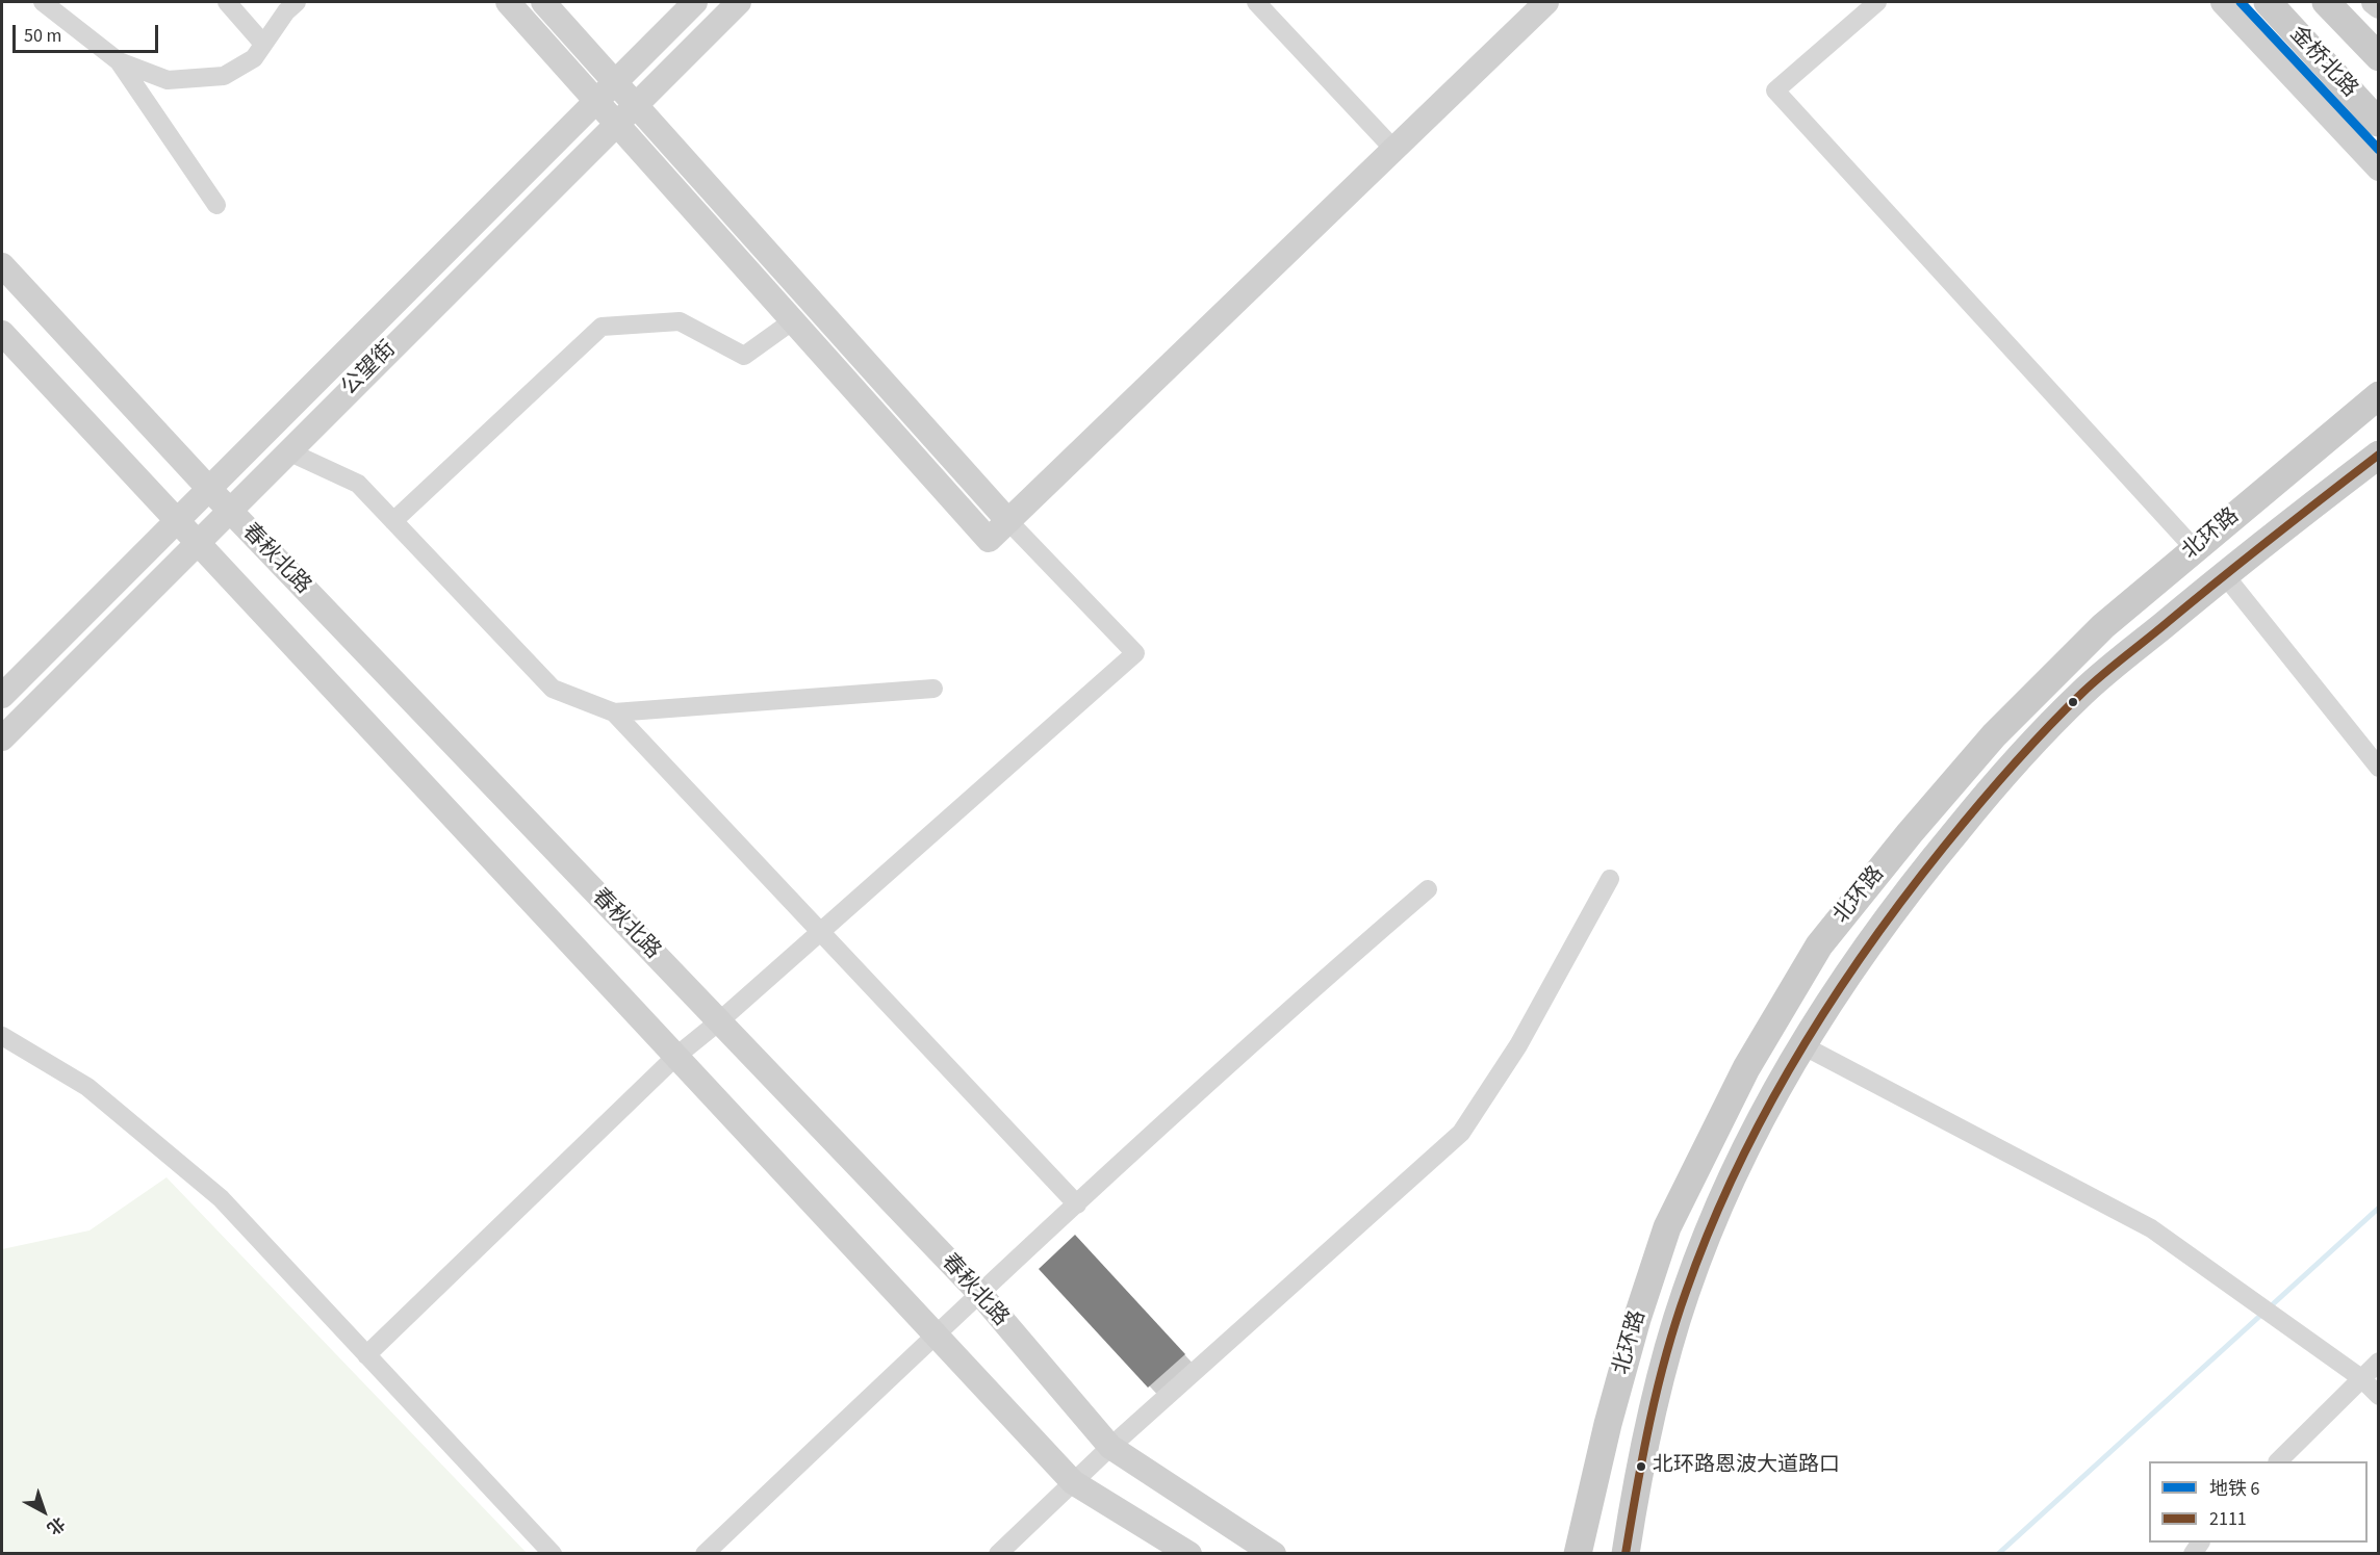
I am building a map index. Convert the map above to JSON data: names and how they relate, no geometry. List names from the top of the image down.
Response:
{
  "streets": {
    "main road": ["金桥北路", "北环路"],
    "street": ["公望街", "春秋北路"]
  },
  "crossings": [
    ["公望街", "春秋北路"]
  ],
  "places": ["北环路恩波大道路口"],
  "lines": ["metro line 6", "transit line 2111"],
  "legend": ["地铁 6", "2111"],
  "scale_bar": "50 m",
  "north": "bottom right"
}
